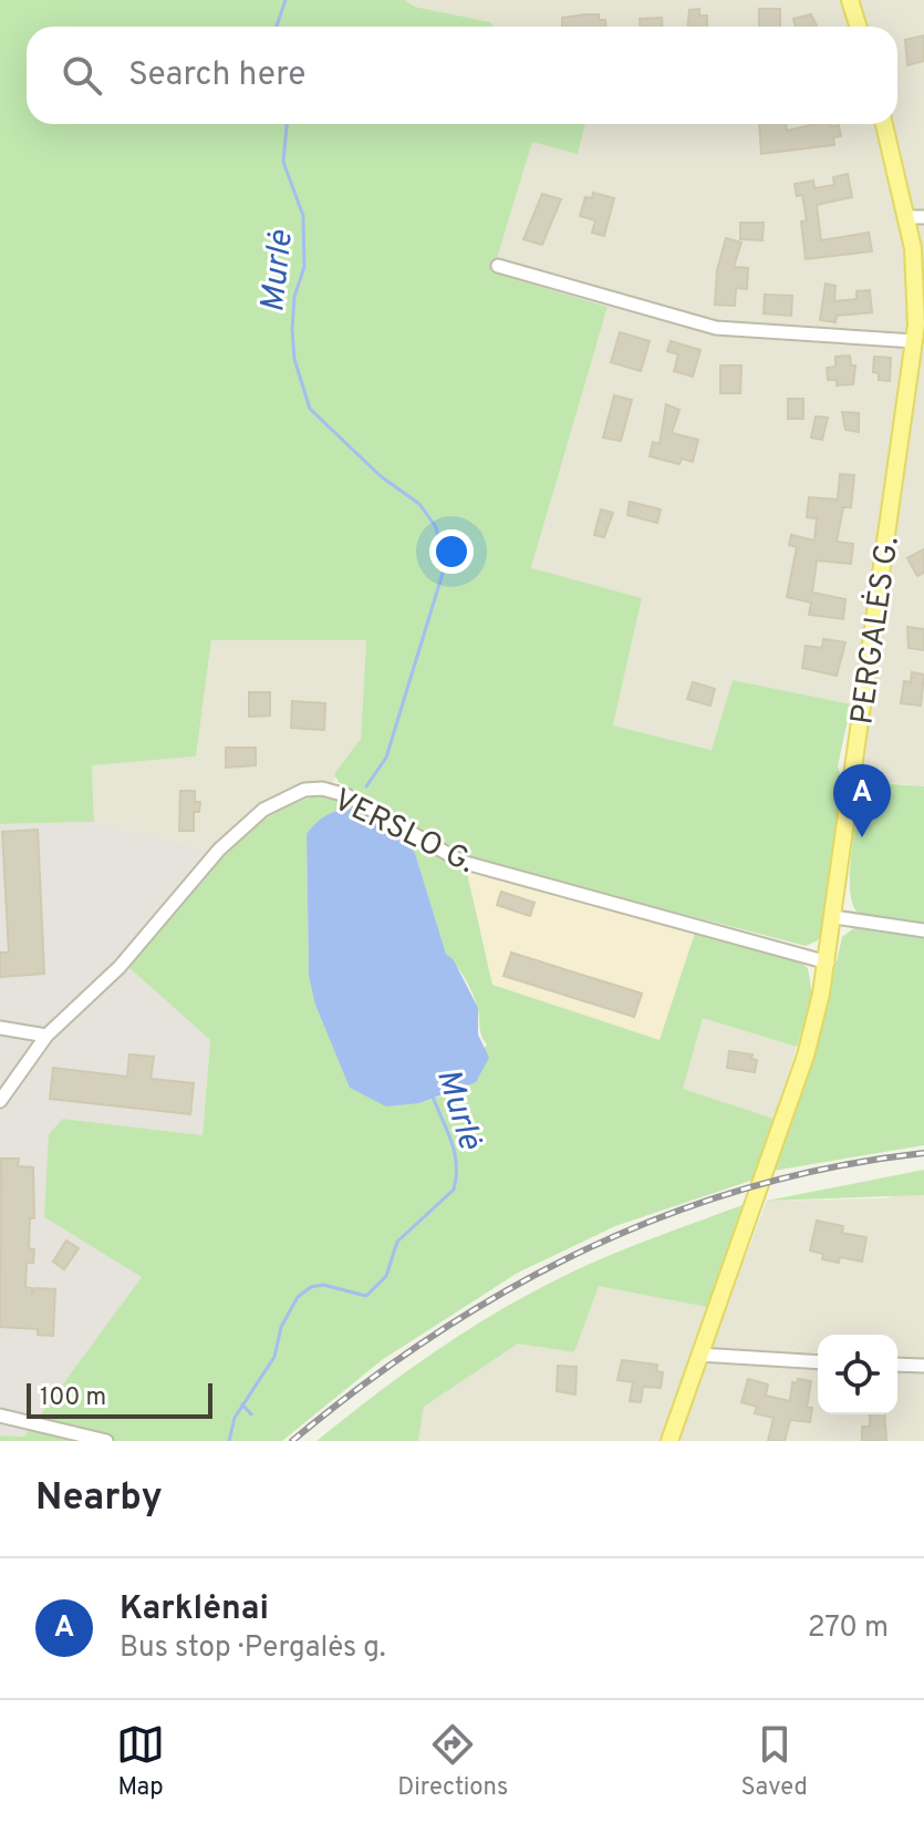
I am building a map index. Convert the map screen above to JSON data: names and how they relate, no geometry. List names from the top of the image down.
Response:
{
  "streets": {
    "main road": ["PERGALĖS G."],
    "street": ["VERSLO G."]
  },
  "crossings": [
    ["PERGALĖS G.", "VERSLO G."]
  ],
  "water": ["Murlė"],
  "scale_bar": "100 m",
  "page": {
    "search": "Search here",
    "pins": "A",
    "scale": "100 m",
    "heading": "Nearby",
    "list": [
      {
        "mark": "A",
        "name": "Karklėnai",
        "note": "Bus stop · Pergalės g.",
        "value": "270 m"
      }
    ],
    "nav": ["Map", "Directions", "Saved"]
  }
}
